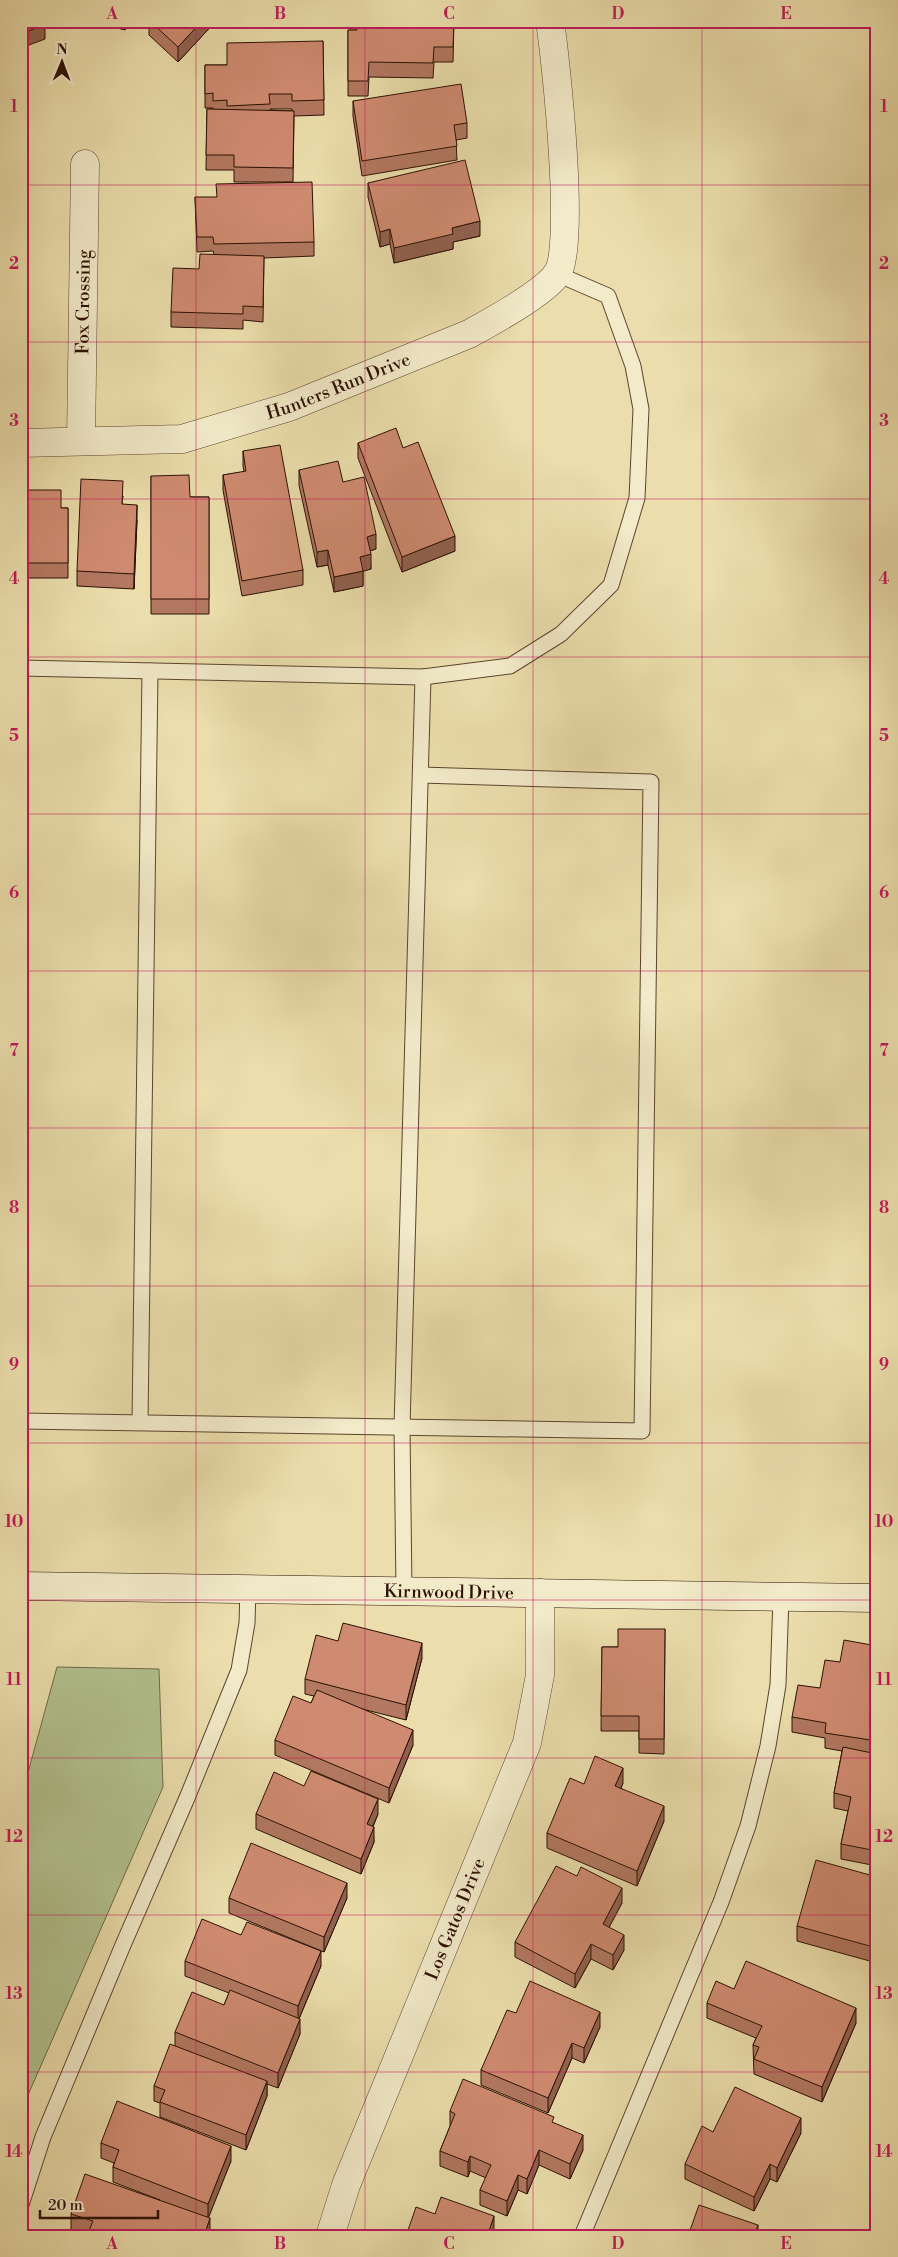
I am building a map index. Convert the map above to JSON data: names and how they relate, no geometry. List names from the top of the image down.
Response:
{
  "streets": {
    "street": [
      "Fox Crossing",
      "Hunters Run Drive",
      "Kirnwood Drive",
      "Los Gatos Drive"
    ]
  },
  "crossings": [
    ["Fox Crossing", "Hunters Run Drive"],
    ["Kirnwood Drive", "Los Gatos Drive"]
  ],
  "scale_bar": "20 m",
  "north": "top",
  "grid": {
    "columns": [
      "A",
      "B",
      "C",
      "D",
      "E"
    ],
    "rows": [
      "1",
      "2",
      "3",
      "4",
      "5",
      "6",
      "7",
      "8",
      "9",
      "10",
      "11",
      "12",
      "13",
      "14"
    ]
  }
}
